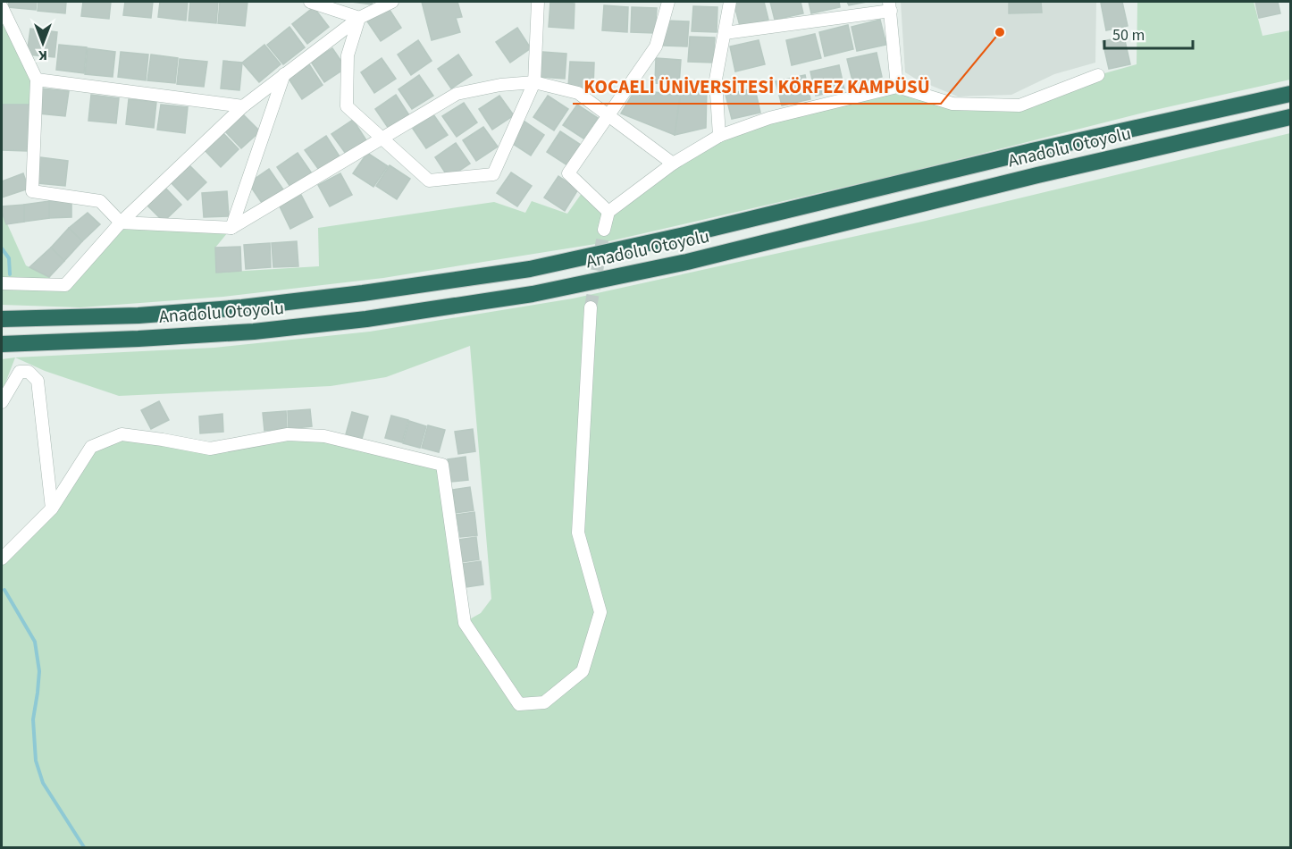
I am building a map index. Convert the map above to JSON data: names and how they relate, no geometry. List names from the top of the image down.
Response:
{
  "streets": {
    "highway": ["Anadolu Otoyolu"]
  },
  "places": ["KOCAELİ ÜNİVERSİTESİ KÖRFEZ KAMPÜSÜ"],
  "scale_bar": "50 m",
  "north": "bottom"
}
